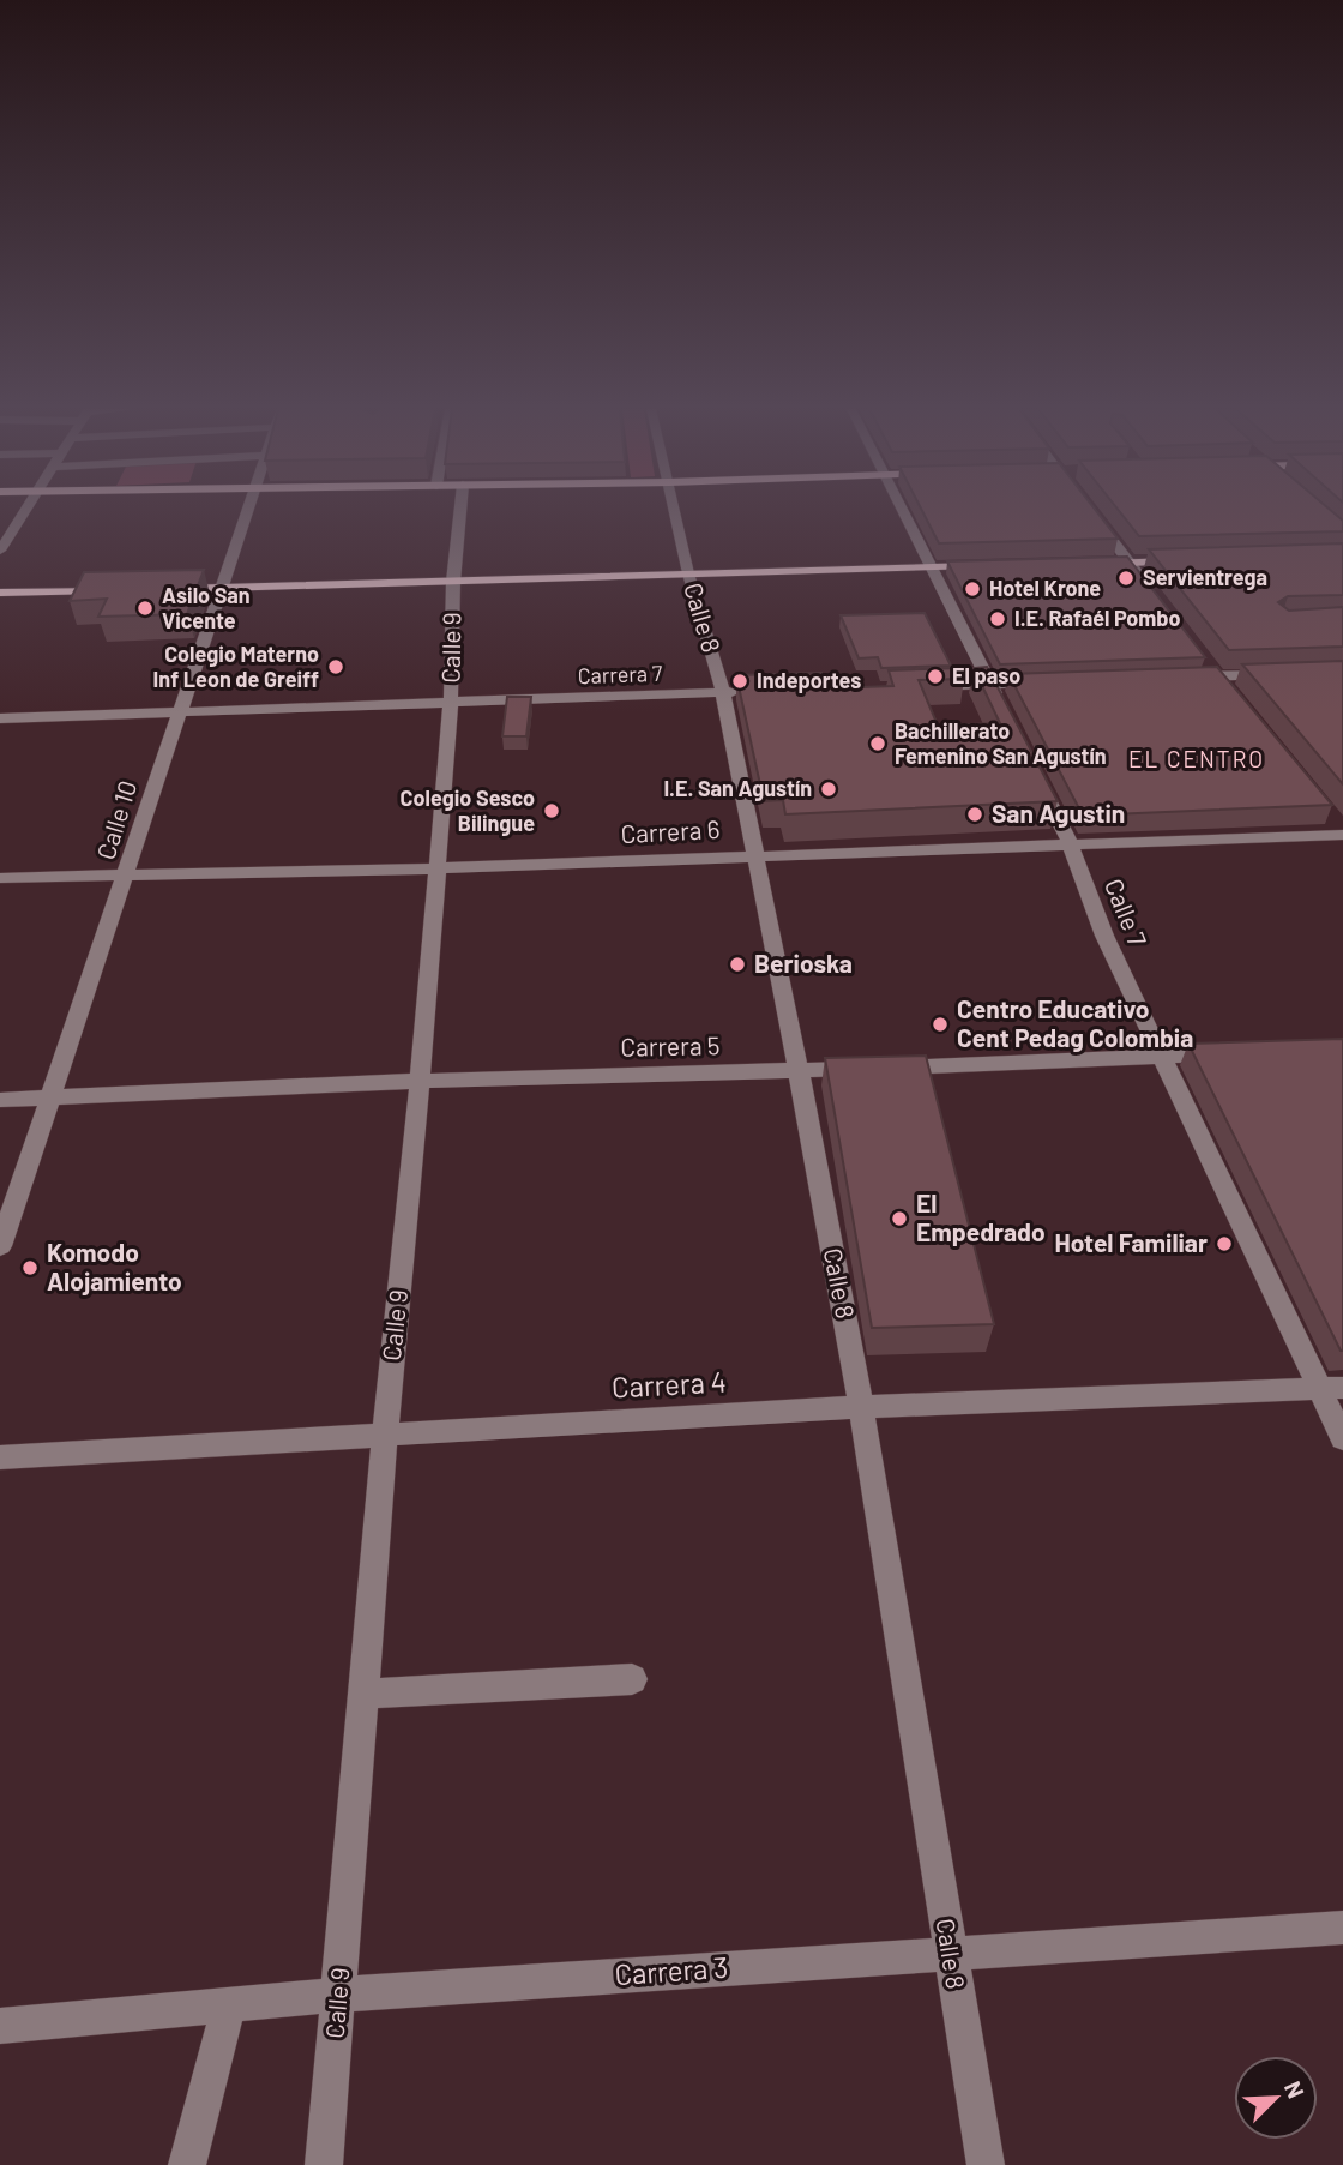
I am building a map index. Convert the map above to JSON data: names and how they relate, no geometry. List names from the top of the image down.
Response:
{
  "streets": {
    "street": [
      "Calle 8",
      "Calle 9",
      "Carrera 7",
      "Calle 10",
      "Carrera 6",
      "Calle 7",
      "Carrera 5",
      "Carrera 4",
      "Carrera 3"
    ]
  },
  "crossings": [
    ["Calle 8", "Carrera 7"],
    ["Calle 8", "Carrera 6"],
    ["Calle 8", "Carrera 5"],
    ["Calle 8", "Carrera 4"],
    ["Calle 8", "Carrera 3"],
    ["Calle 9", "Carrera 7"],
    ["Calle 9", "Carrera 6"],
    ["Calle 9", "Carrera 5"],
    ["Calle 9", "Carrera 4"],
    ["Calle 9", "Carrera 3"],
    ["Carrera 7", "Calle 10"],
    ["Calle 10", "Carrera 6"],
    ["Calle 10", "Carrera 5"],
    ["Carrera 6", "Calle 7"],
    ["Calle 7", "Carrera 5"],
    ["Calle 7", "Carrera 4"]
  ],
  "districts": ["EL CENTRO"],
  "places": [
    "Servientrega",
    "Hotel Krone",
    "Asilo San Vicente",
    "I.E. Rafaél Pombo",
    "Colegio Materno Inf Leon de Greiff",
    "El paso",
    "Indeportes",
    "Bachillerato Femenino San Agustín",
    "I.E. San Agustín",
    "Colegio Sesco Bilingue",
    "San Agustin",
    "Berioska",
    "Centro Educativo Cent Pedag Colombia",
    "El Empedrado",
    "Hotel Familiar",
    "Komodo Alojamiento"
  ],
  "north": "top right"
}
